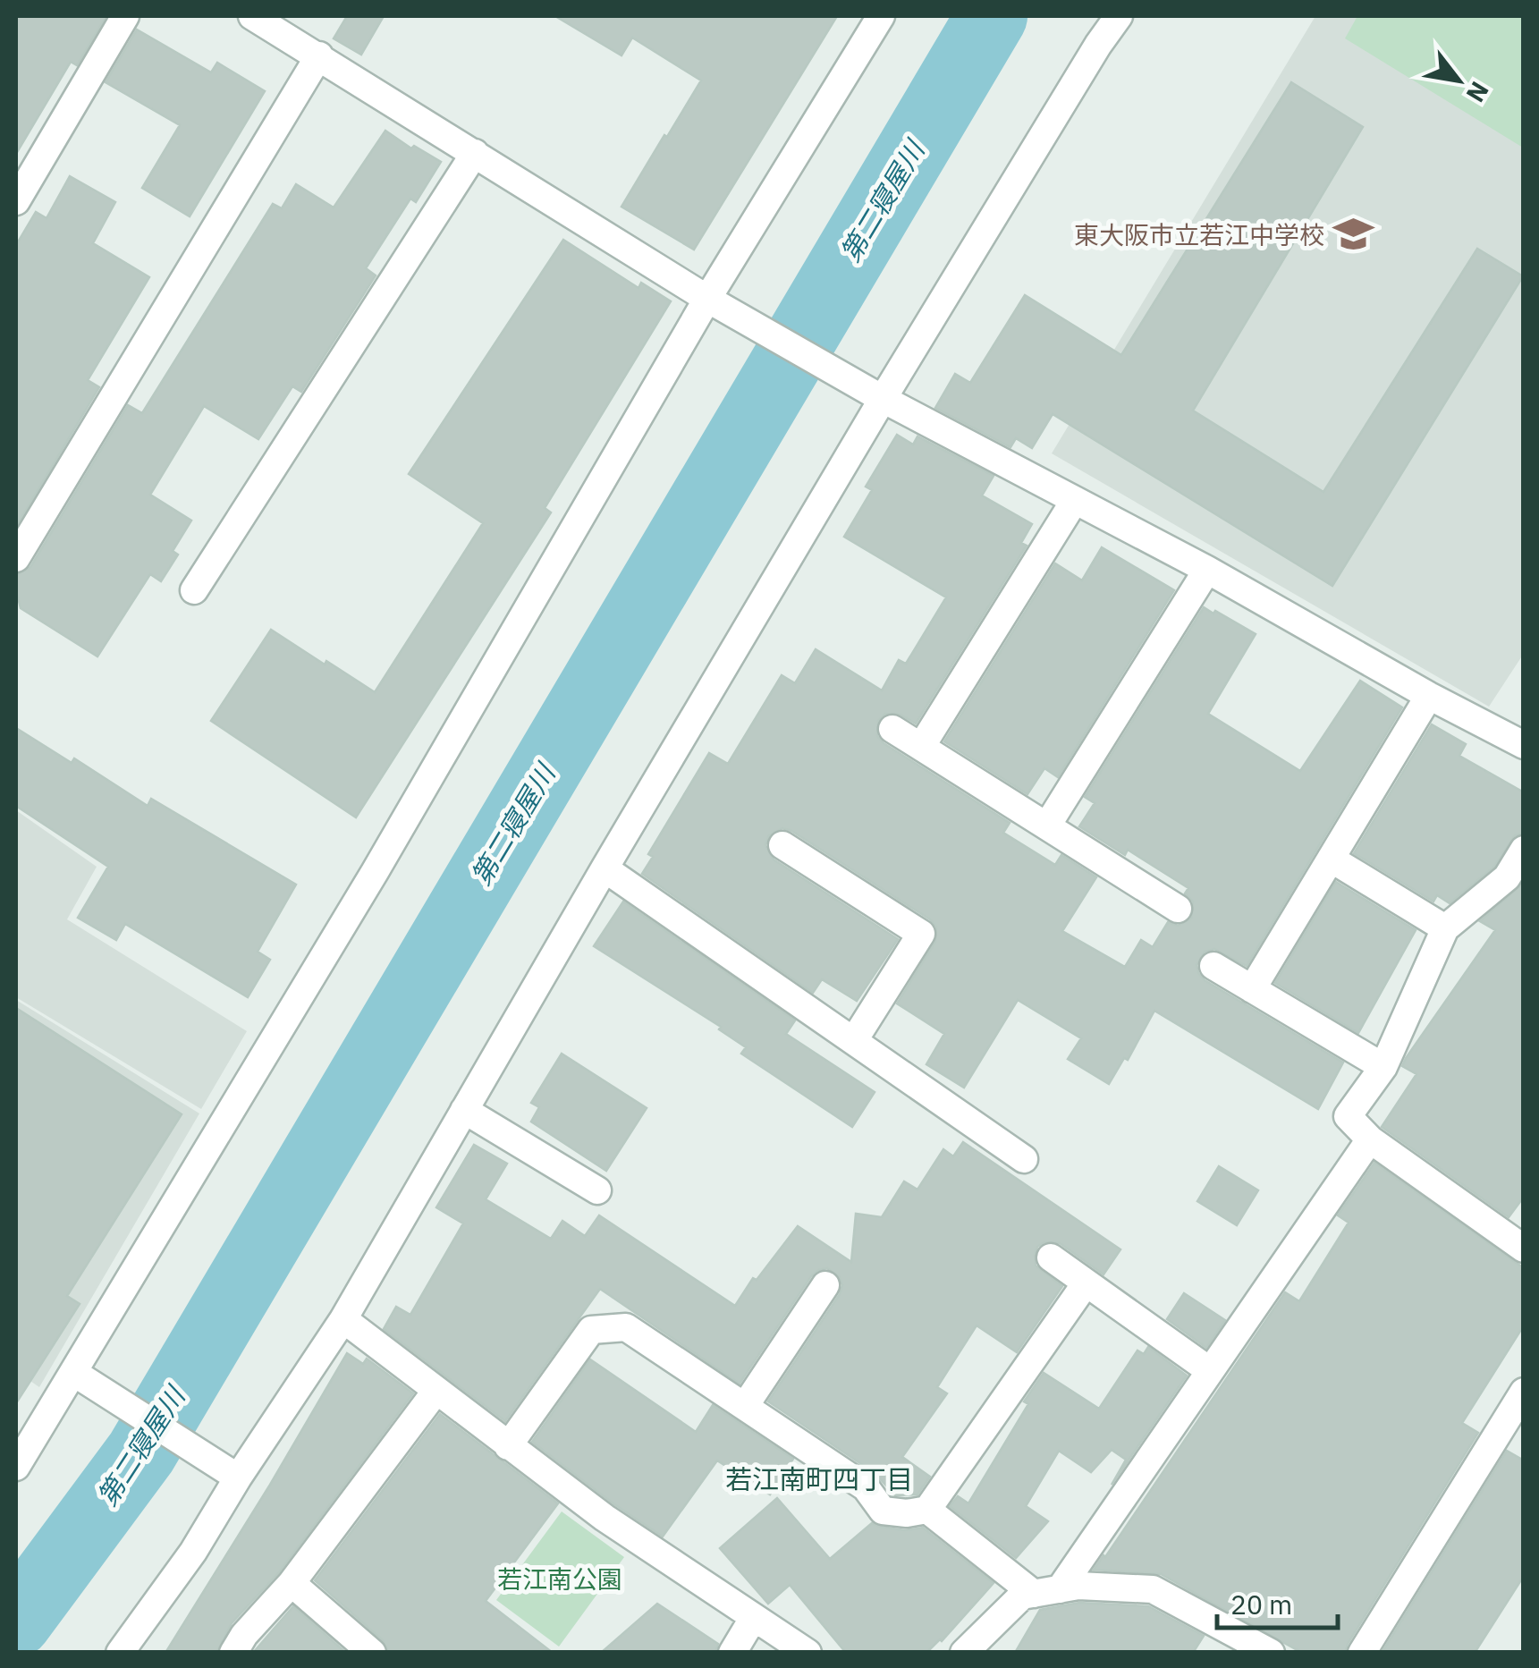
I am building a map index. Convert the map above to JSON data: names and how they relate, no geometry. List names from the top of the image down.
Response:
{
  "districts": ["若江南町四丁目"],
  "water": ["第二寝屋川"],
  "parks": ["若江南公園"],
  "places": {
    "school or university": ["東大阪市立若江中学校"]
  },
  "scale_bar": "20 m",
  "north": "bottom right"
}
